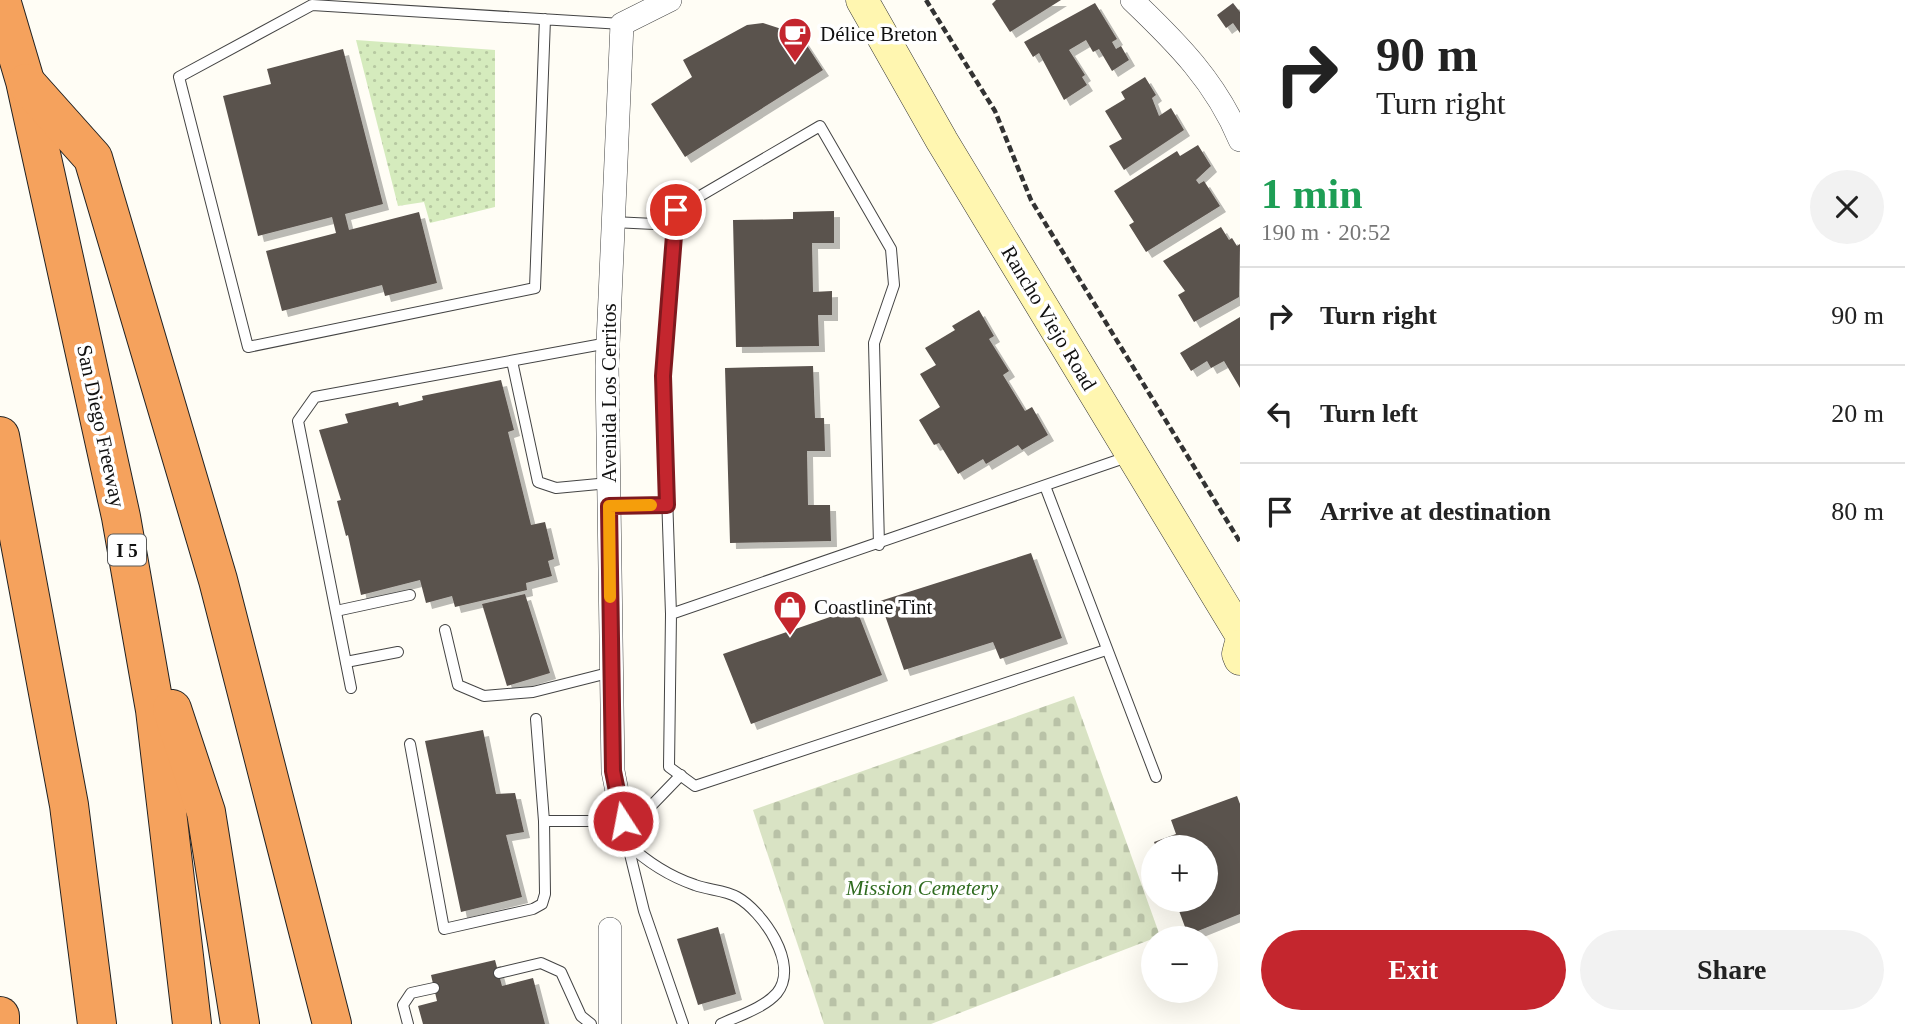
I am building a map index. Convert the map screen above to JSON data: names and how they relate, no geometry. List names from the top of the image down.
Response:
{
  "streets": {
    "highway": ["San Diego Freeway", "I 5"],
    "main road": ["Rancho Viejo Road"],
    "street": ["Avenida Los Cerritos"]
  },
  "parks": ["Mission Cemetery"],
  "places": {
    "cafe": ["Délice Breton"],
    "shop": ["Coastline Tint"]
  },
  "page": {
    "turn": ["90 m", "Turn right"],
    "heading": ["1 min", "190 m · 20:52"],
    "list": [
      {
        "name": "Turn right",
        "value": "90 m"
      },
      {
        "name": "Turn left",
        "value": "20 m"
      },
      {
        "name": "Arrive at destination",
        "value": "80 m"
      }
    ],
    "map_buttons": ["+", "−"],
    "buttons": ["Exit", "Share"]
  }
}
